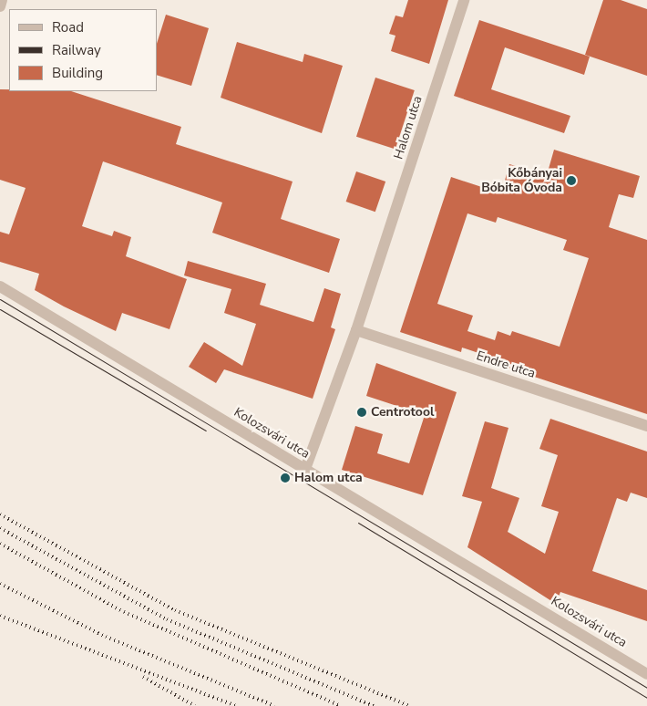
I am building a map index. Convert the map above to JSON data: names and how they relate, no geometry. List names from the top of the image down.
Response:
{
  "streets": {
    "street": ["Halom utca", "Endre utca", "Kolozsvári utca"]
  },
  "crossings": [
    ["Halom utca", "Endre utca"],
    ["Halom utca", "Kolozsvári utca"]
  ],
  "places": ["Kőbányai Bóbita Óvoda", "Centrotool", "Halom utca"],
  "legend": ["Road", "Railway", "Building"]
}
